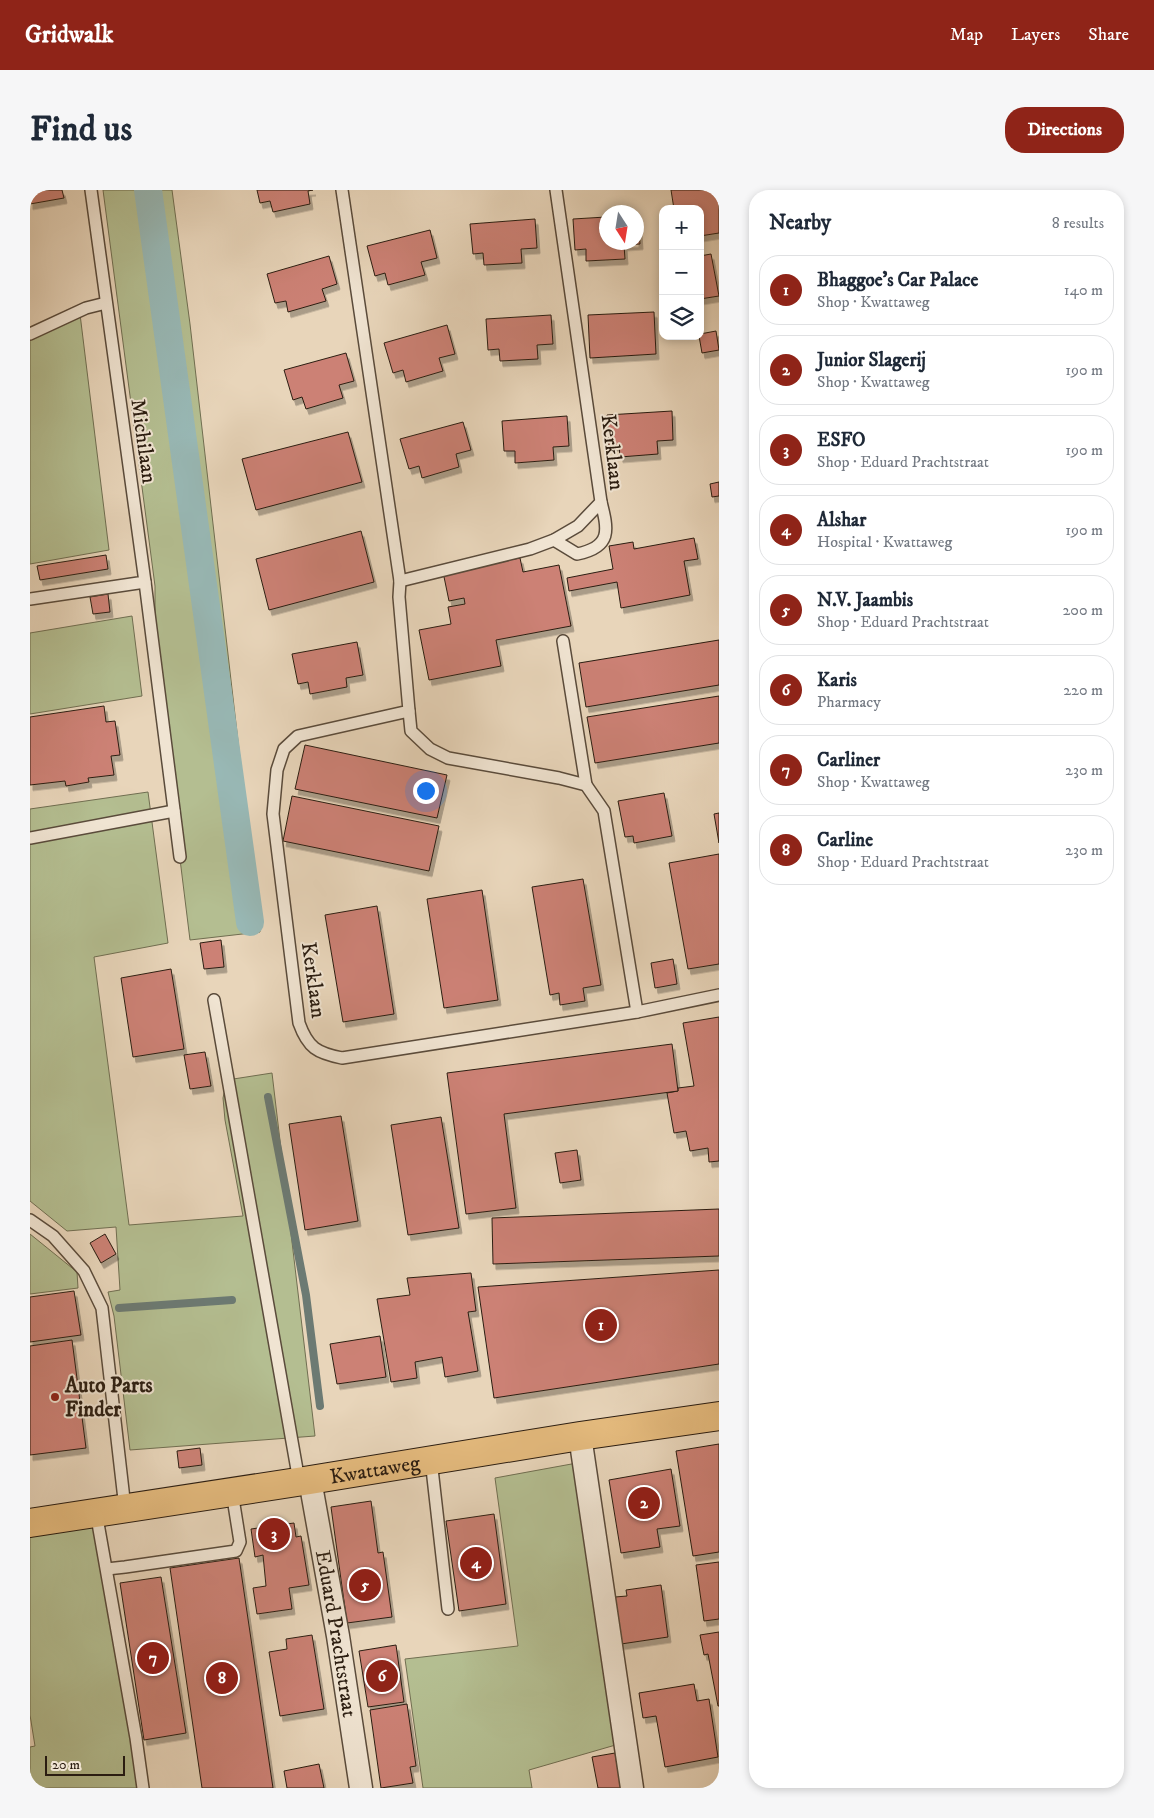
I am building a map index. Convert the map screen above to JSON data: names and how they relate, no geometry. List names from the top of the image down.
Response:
{
  "streets": {
    "main road": ["Kwattaweg"],
    "street": ["Eduard Prachtstraat"],
    "lane": ["Michilaan", "Kerklaan"]
  },
  "crossings": [
    ["Kwattaweg", "Eduard Prachtstraat"]
  ],
  "places": ["Auto Parts Finder"],
  "scale_bar": "20 m",
  "north": "bottom",
  "page": {
    "header": "Gridwalk",
    "nav": ["Map", "Layers", "Share"],
    "buttons": "Directions",
    "title": "Find us",
    "heading": ["Nearby", "8 results"],
    "map_buttons": ["+", "−"],
    "list": [
      {
        "mark": "1",
        "name": "Bhaggoe's Car Palace",
        "note": "Shop · Kwattaweg",
        "value": "140 m"
      },
      {
        "mark": "2",
        "name": "Junior Slagerij",
        "note": "Shop · Kwattaweg",
        "value": "190 m"
      },
      {
        "mark": "3",
        "name": "ESFO",
        "note": "Shop · Eduard Prachtstraat",
        "value": "190 m"
      },
      {
        "mark": "4",
        "name": "Alshar",
        "note": "Hospital · Kwattaweg",
        "value": "190 m"
      },
      {
        "mark": "5",
        "name": "N.V. Jaambis",
        "note": "Shop · Eduard Prachtstraat",
        "value": "200 m"
      },
      {
        "mark": "6",
        "name": "Karis",
        "note": "Pharmacy",
        "value": "220 m"
      },
      {
        "mark": "7",
        "name": "Carliner",
        "note": "Shop · Kwattaweg",
        "value": "230 m"
      },
      {
        "mark": "8",
        "name": "Carline",
        "note": "Shop · Eduard Prachtstraat",
        "value": "230 m"
      }
    ],
    "pins": [
      "1",
      "2",
      "3",
      "4",
      "5",
      "7",
      "6",
      "8"
    ],
    "scale": "20 m"
  }
}
